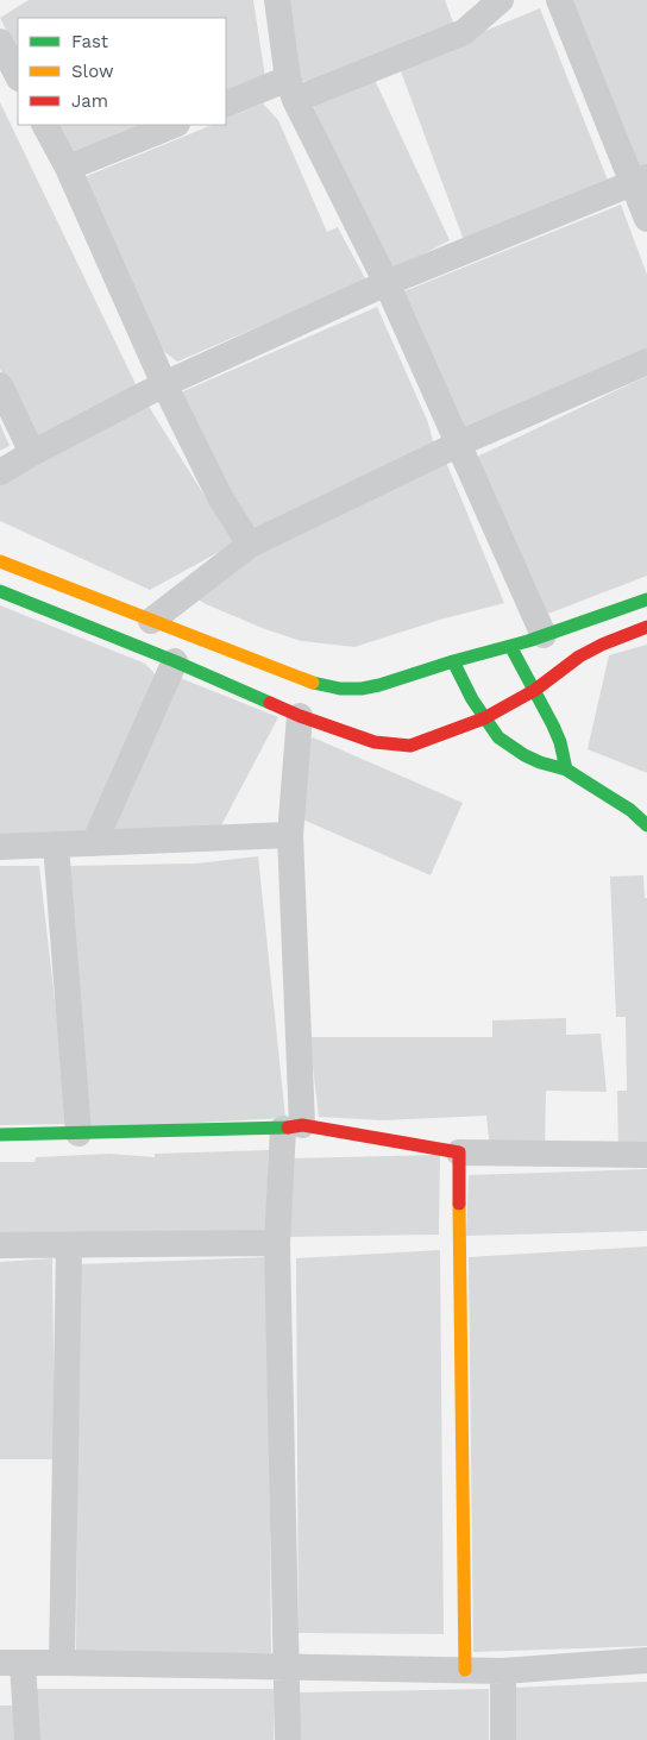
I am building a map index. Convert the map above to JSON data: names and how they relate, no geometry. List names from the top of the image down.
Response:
{
  "legend": ["Fast", "Slow", "Jam"]
}
